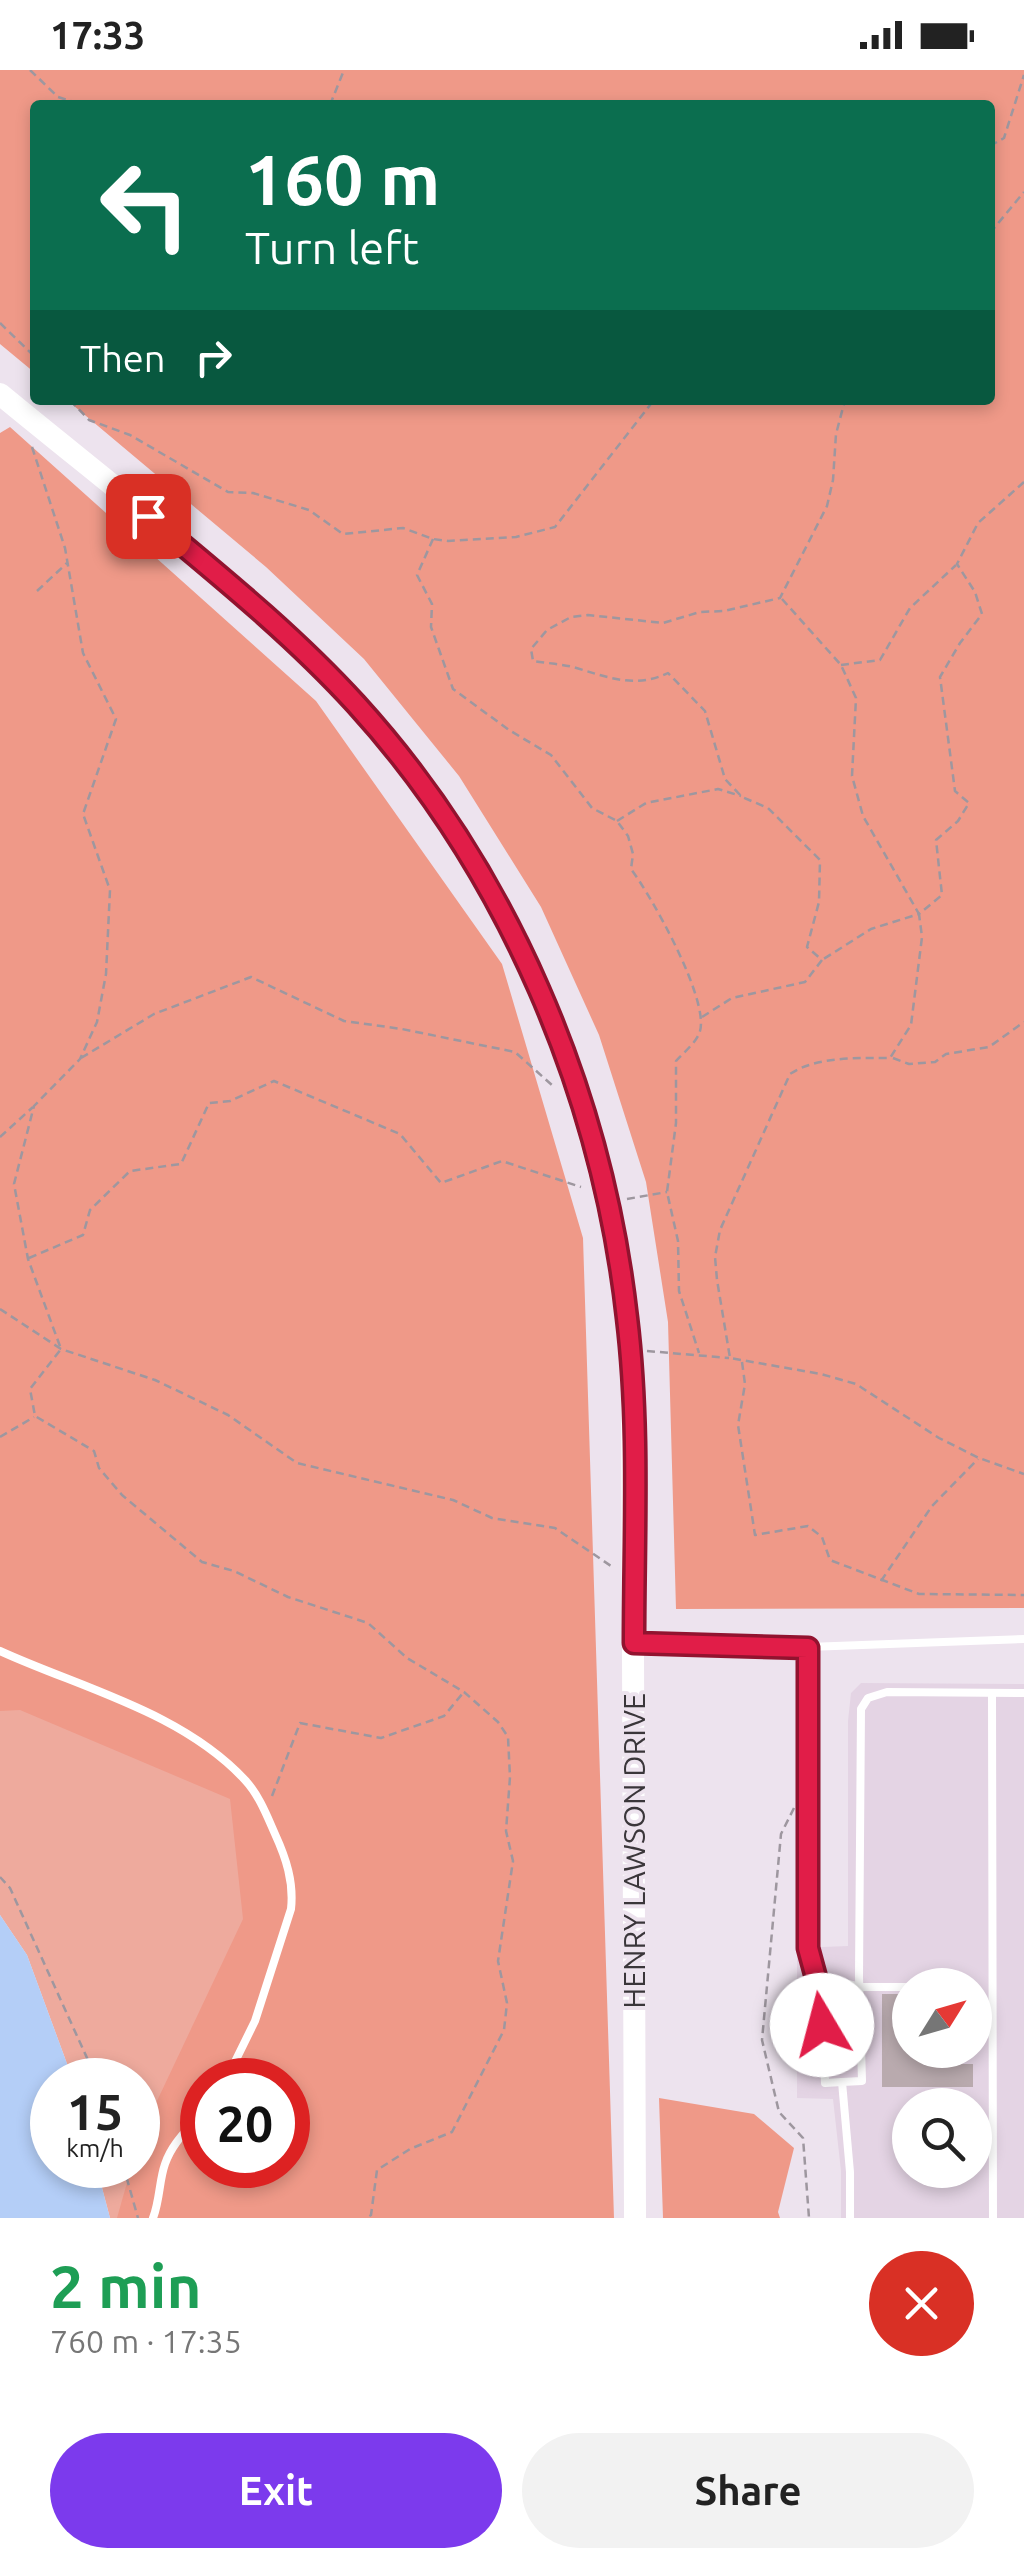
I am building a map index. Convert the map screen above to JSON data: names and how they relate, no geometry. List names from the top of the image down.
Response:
{
  "streets": {
    "main road": ["HENRY LAWSON DRIVE"]
  },
  "north": "top right",
  "page": {
    "status": "17:33",
    "turn": ["160 m", "Turn left"],
    "then": "Then",
    "speed": "15 km/h",
    "limit": "20",
    "heading": ["2 min", "760 m · 17:35"],
    "buttons": ["Exit", "Share"]
  }
}
